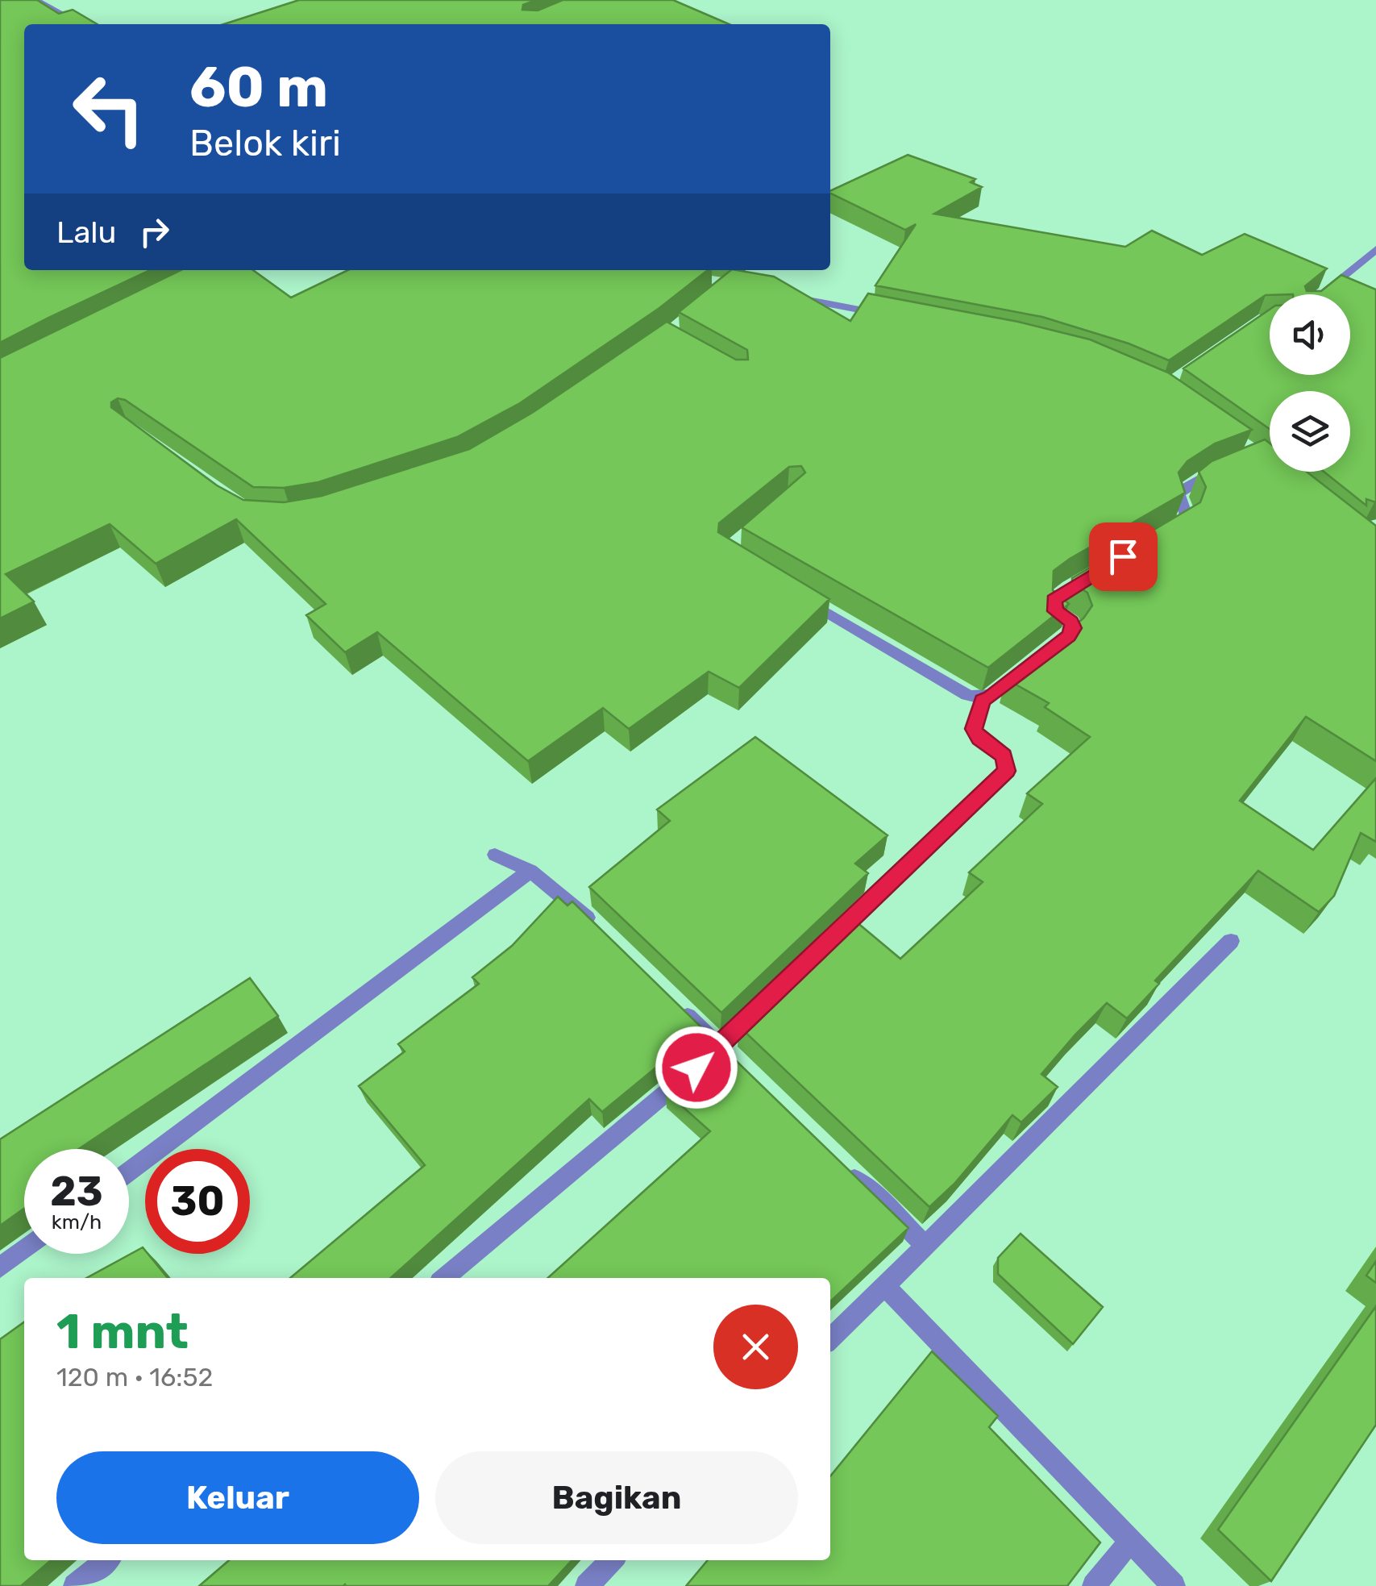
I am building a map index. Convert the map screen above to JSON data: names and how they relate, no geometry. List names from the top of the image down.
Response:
{
  "page": {
    "turn": ["60 m", "Belok kiri"],
    "then": "Lalu",
    "speed": "23 km/h",
    "limit": "30",
    "heading": ["1 mnt", "120 m · 16:52"],
    "buttons": ["Keluar", "Bagikan"]
  }
}
